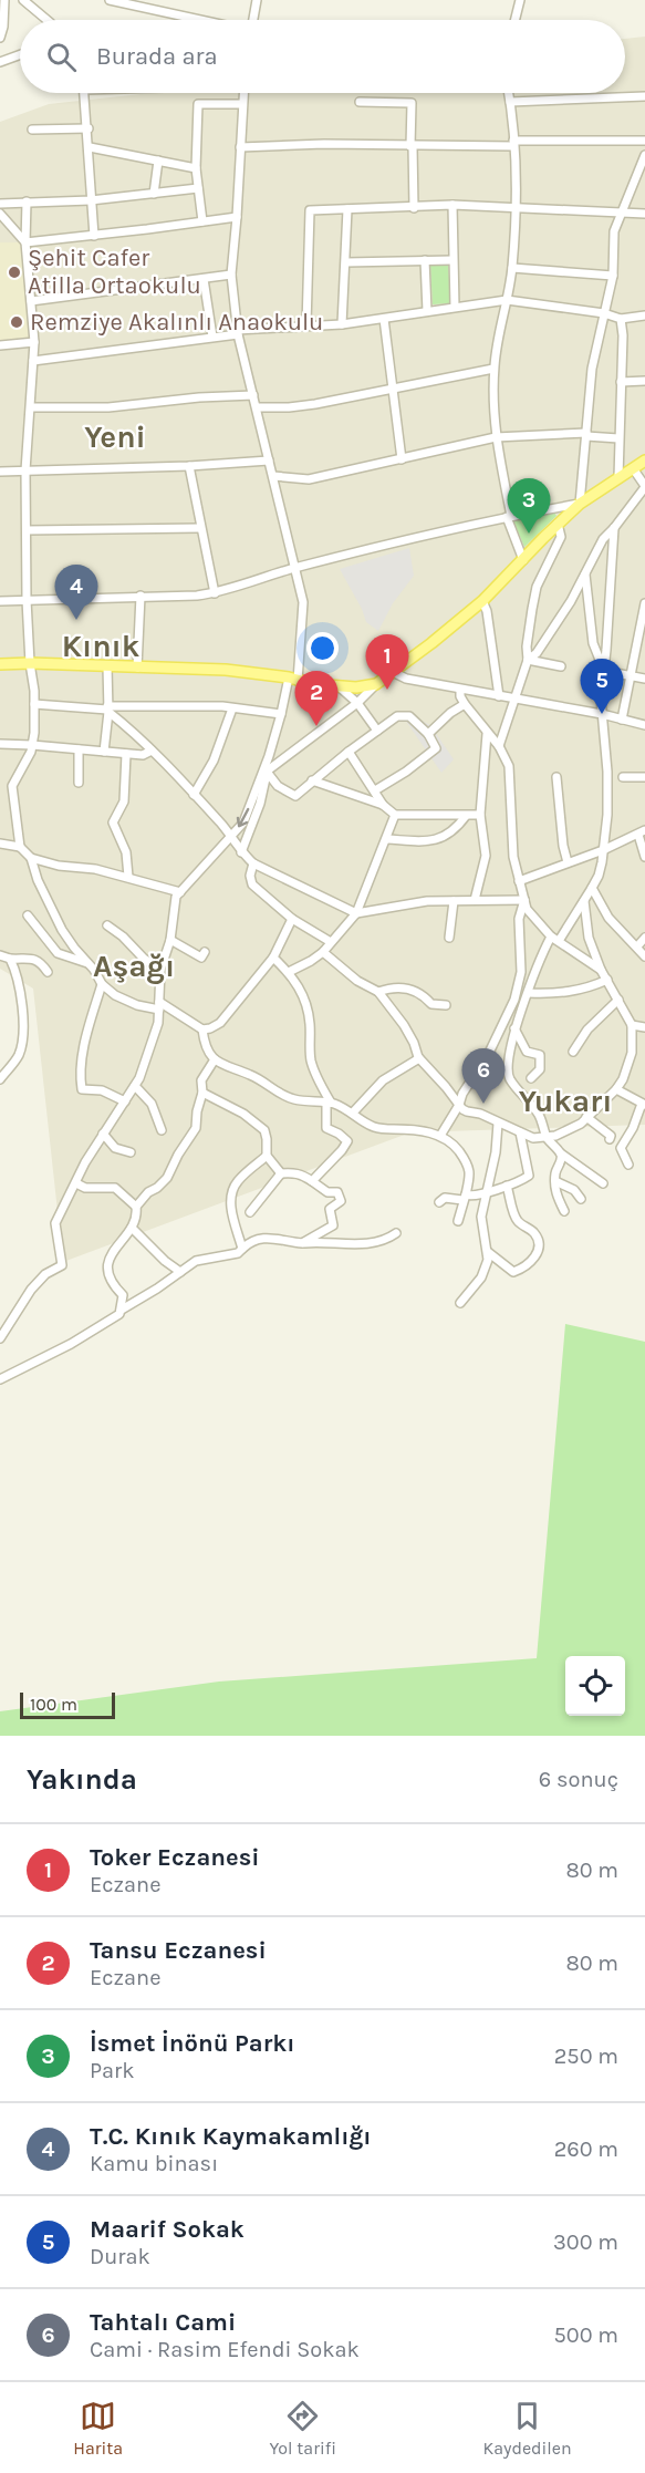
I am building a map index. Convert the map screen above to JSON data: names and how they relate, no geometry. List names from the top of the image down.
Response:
{
  "districts": [
    "Yeni",
    "Kınık",
    "Aşağı",
    "Yukarı"
  ],
  "places": ["Şehit Cafer Atilla Ortaokulu", "Remziye Akalınlı Anaokulu"],
  "scale_bar": "100 m",
  "page": {
    "search": "Burada ara",
    "pins": [
      "3",
      "4",
      "1",
      "5",
      "2",
      "6"
    ],
    "scale": "100 m",
    "heading": ["Yakında", "6 sonuç"],
    "list": [
      {
        "mark": "1",
        "name": "Toker Eczanesi",
        "note": "Eczane",
        "value": "80 m"
      },
      {
        "mark": "2",
        "name": "Tansu Eczanesi",
        "note": "Eczane",
        "value": "80 m"
      },
      {
        "mark": "3",
        "name": "İsmet İnönü Parkı",
        "note": "Park",
        "value": "250 m"
      },
      {
        "mark": "4",
        "name": "T.C. Kınık Kaymakamlığı",
        "note": "Kamu binası",
        "value": "260 m"
      },
      {
        "mark": "5",
        "name": "Maarif Sokak",
        "note": "Durak",
        "value": "300 m"
      },
      {
        "mark": "6",
        "name": "Tahtalı Cami",
        "note": "Cami · Rasim Efendi Sokak",
        "value": "500 m"
      }
    ],
    "nav": ["Harita", "Yol tarifi", "Kaydedilen"]
  }
}
